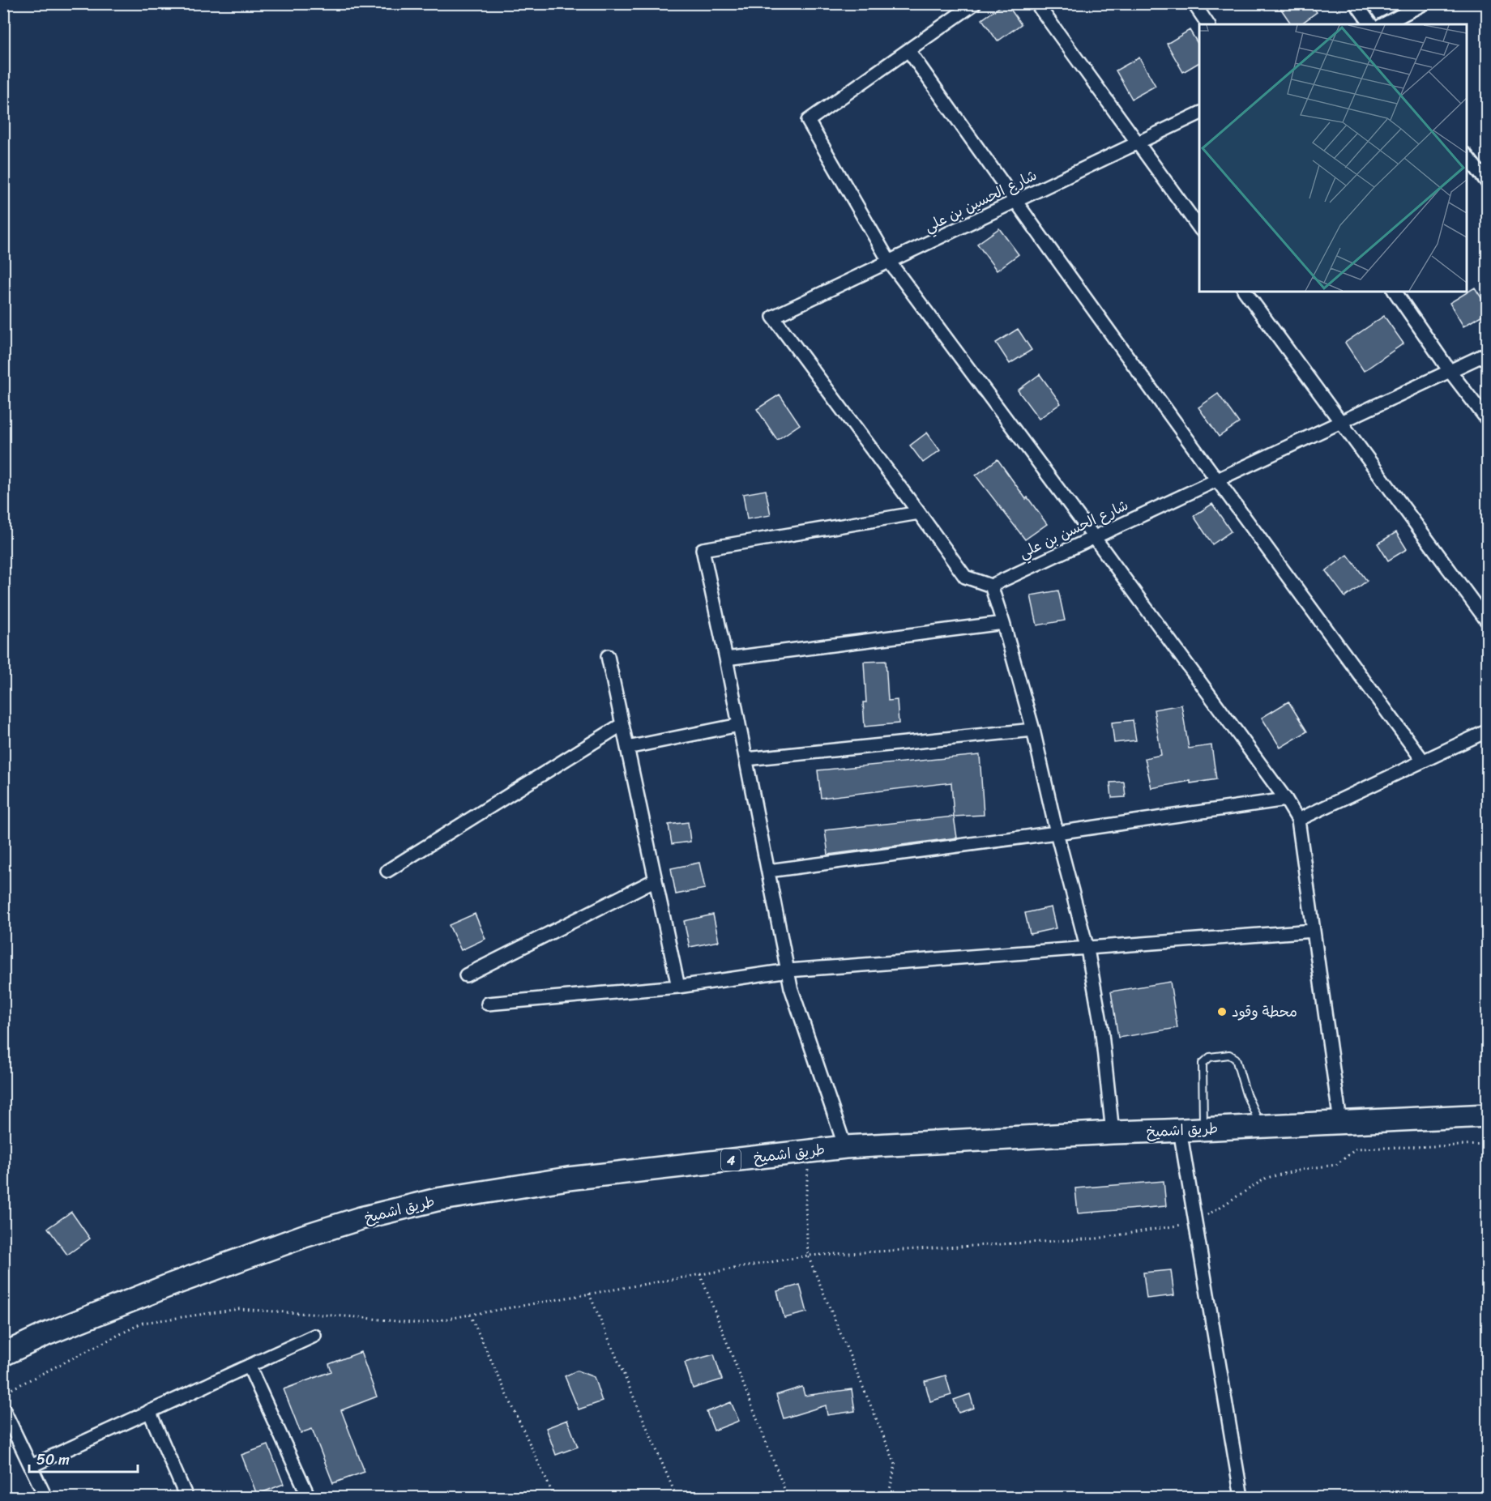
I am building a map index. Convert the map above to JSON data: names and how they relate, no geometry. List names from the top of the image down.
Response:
{
  "streets": {
    "highway": ["طريق اشميخ", "4"],
    "street": ["شارع الحسين بن علي", "شارع الحسن بن علي"]
  },
  "places": ["محطة وقود"],
  "scale_bar": "50 m"
}
